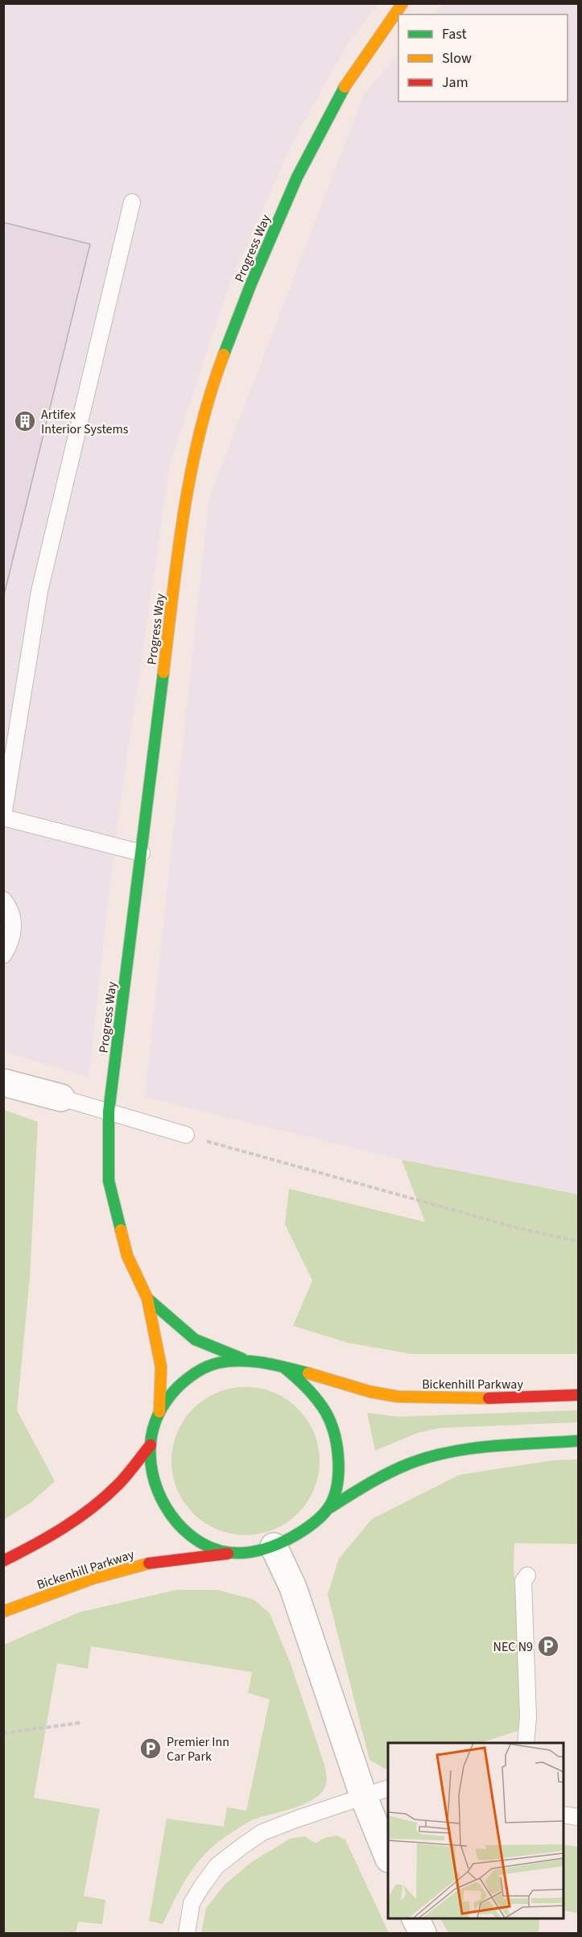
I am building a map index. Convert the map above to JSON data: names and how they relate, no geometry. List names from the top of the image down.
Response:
{
  "streets": {
    "main road": ["Progress Way", "Bickenhill Parkway"]
  },
  "crossings": [
    ["Progress Way", "Bickenhill Parkway"]
  ],
  "places": {
    "building": ["Artifex Interior Systems"],
    "parking": ["NEC N9", "Premier Inn Car Park"]
  },
  "legend": ["Fast", "Slow", "Jam"]
}
